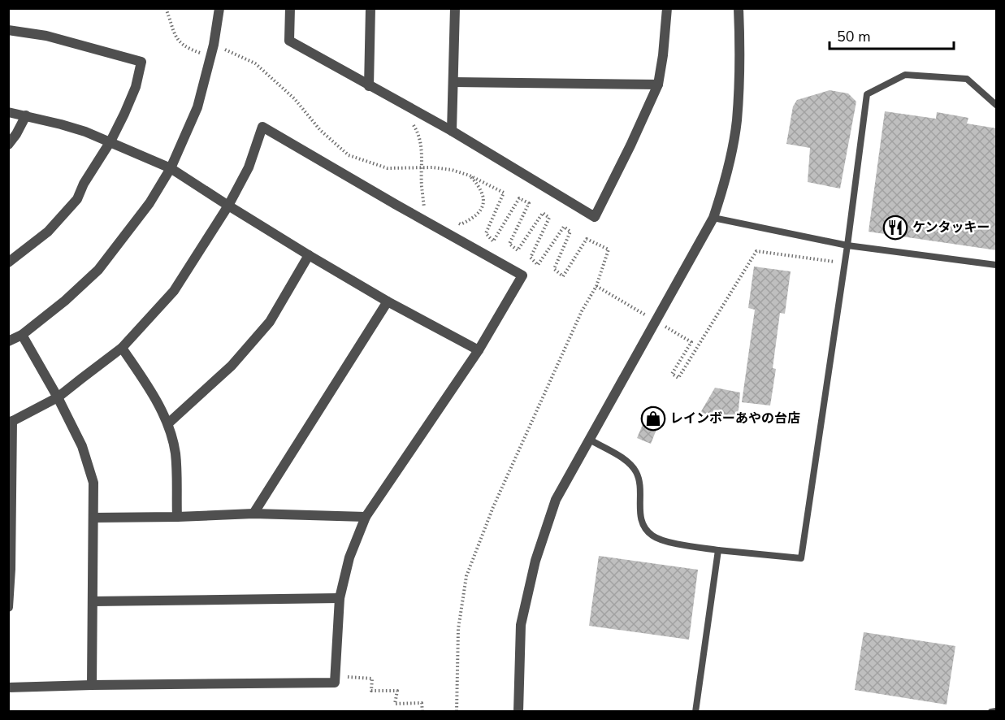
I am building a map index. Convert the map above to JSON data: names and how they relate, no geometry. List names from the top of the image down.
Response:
{
  "places": {
    "restaurant": ["ケンタッキー"],
    "shop": ["レインボーあやの台店"]
  },
  "scale_bar": "50 m"
}
